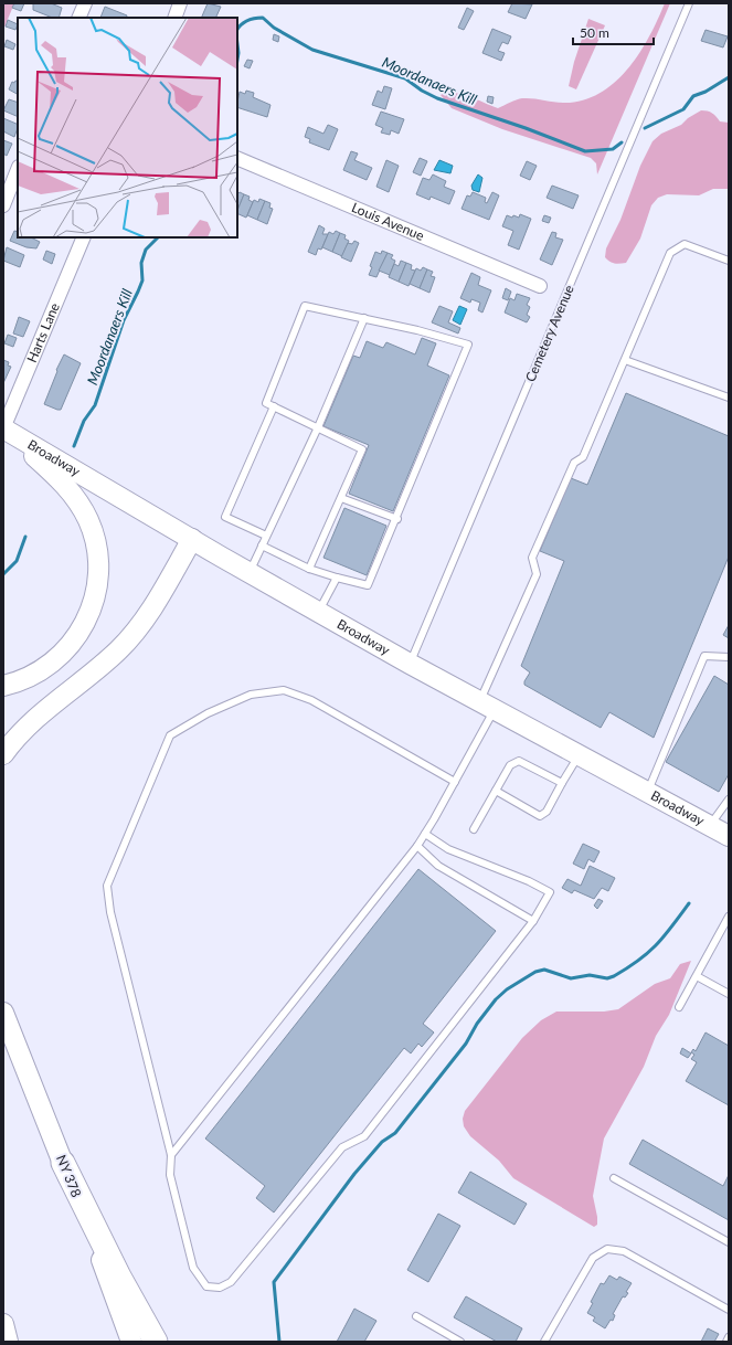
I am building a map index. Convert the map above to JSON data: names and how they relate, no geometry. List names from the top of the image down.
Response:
{
  "streets": {
    "main road": ["Broadway", "NY 378"],
    "street": ["Louis Avenue", "Harts Lane"],
    "lane": ["Cemetery Avenue"]
  },
  "crossings": [
    ["Harts Lane", "Broadway"],
    ["Cemetery Avenue", "Broadway"]
  ],
  "water": ["Moordanaers Kill"],
  "scale_bar": "50 m"
}
